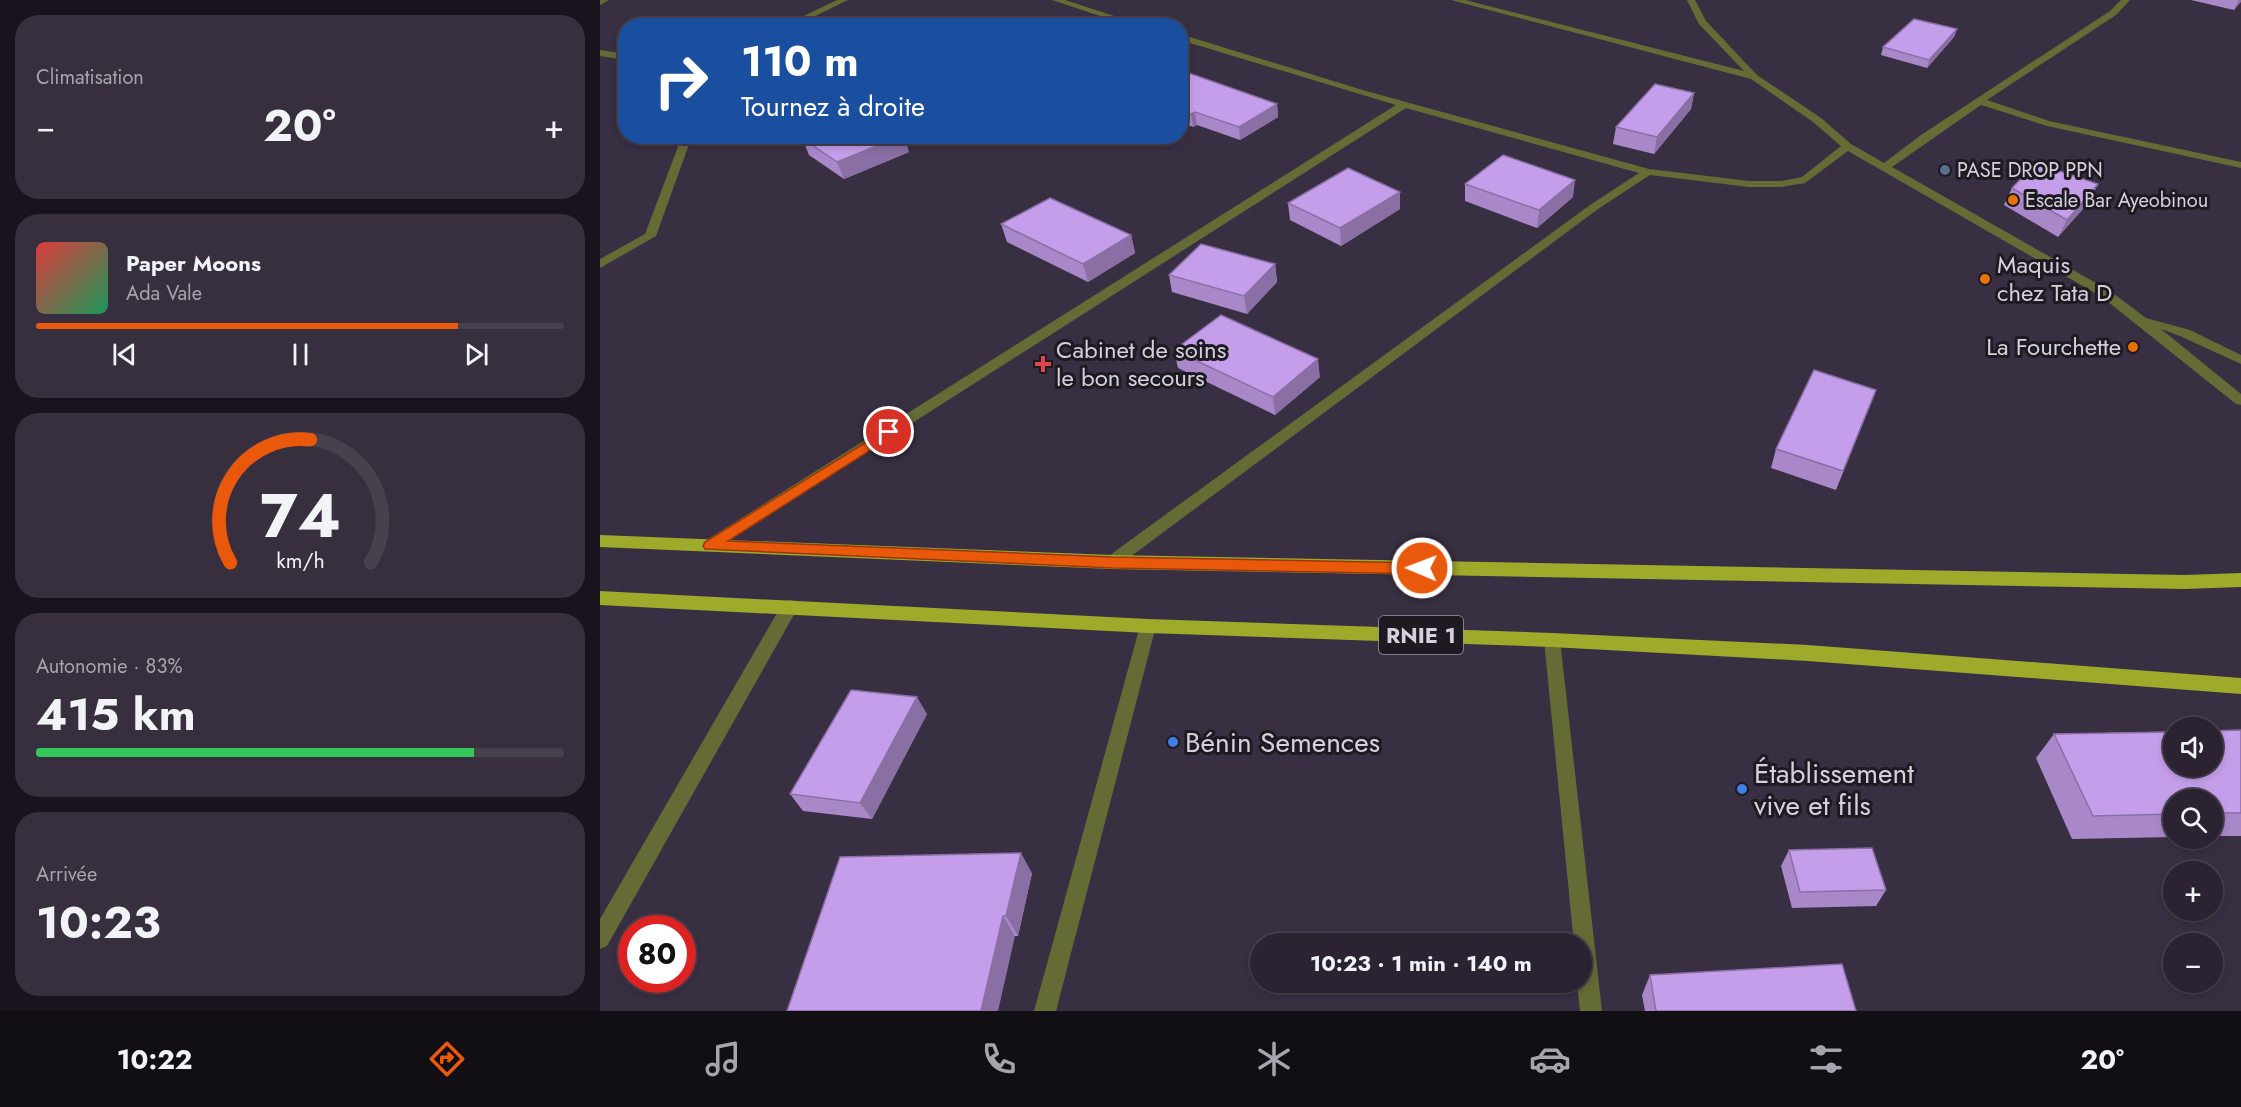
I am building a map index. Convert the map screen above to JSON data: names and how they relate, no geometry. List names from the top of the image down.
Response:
{
  "streets": {
    "highway": ["RNIE 1"]
  },
  "places": {
    "other": [
      "PASE DROP PPN",
      "Escale Bar Ayeobinou",
      "Maquis chez Tata D",
      "La Fourchette",
      "Bénin Semences",
      "Établissement vive et fils"
    ],
    "health": ["Cabinet de soins le bon secours"]
  },
  "page": {
    "tile": [
      "Climatisation",
      ["Autonomie · 83%", "415 km"],
      ["Arrivée", "10:23"]
    ],
    "turn": ["110 m", "Tournez à droite"],
    "heat": ["−", "20°", "+"],
    "song": ["Paper Moons", "Ada Vale"],
    "map_buttons": ["+", "−"],
    "limit": "80",
    "trip": "10:23 · 1 min · 140 m",
    "tabs": ["10:22", "20°"],
    "gauge": ["74", "km/h"]
  }
}
